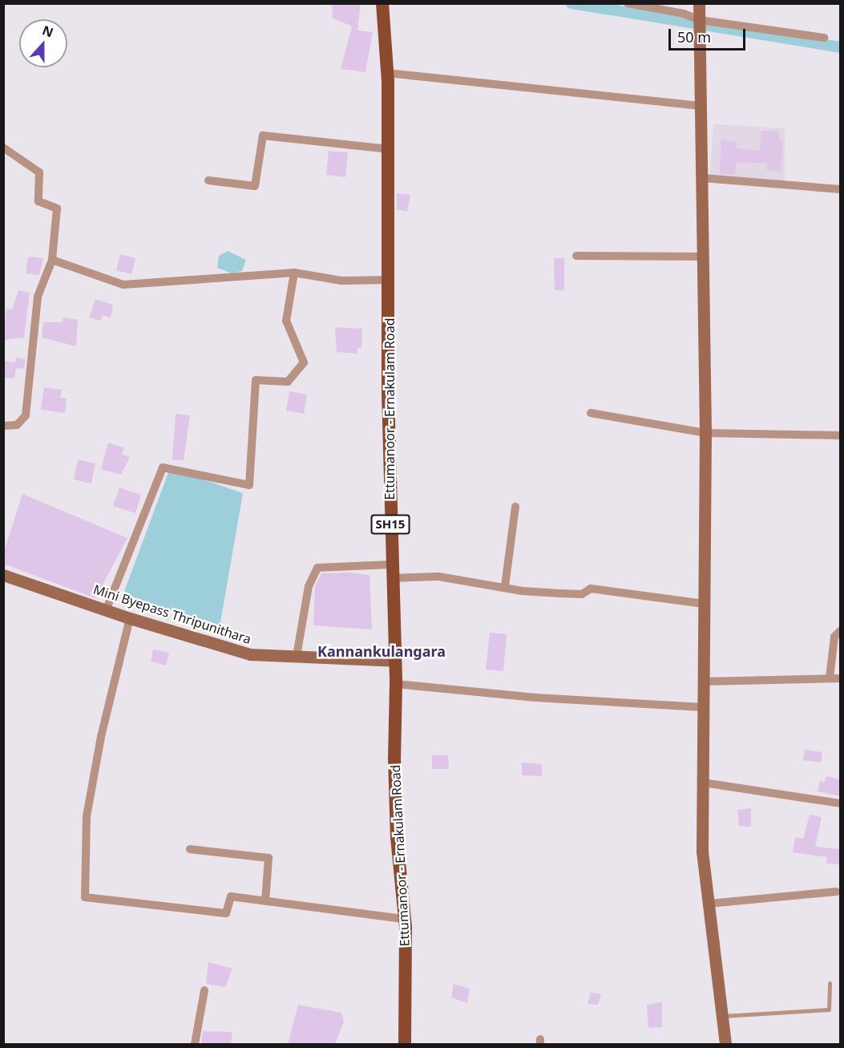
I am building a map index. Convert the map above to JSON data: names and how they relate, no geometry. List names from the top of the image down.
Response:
{
  "streets": {
    "main road": ["Ettumanoor - Ernakulam Road", "SH15", "Mini Byepass Thripunithara"]
  },
  "crossings": [
    ["Ettumanoor - Ernakulam Road", "Mini Byepass Thripunithara"]
  ],
  "districts": ["Kannankulangara"],
  "scale_bar": "50 m",
  "north": "top"
}
